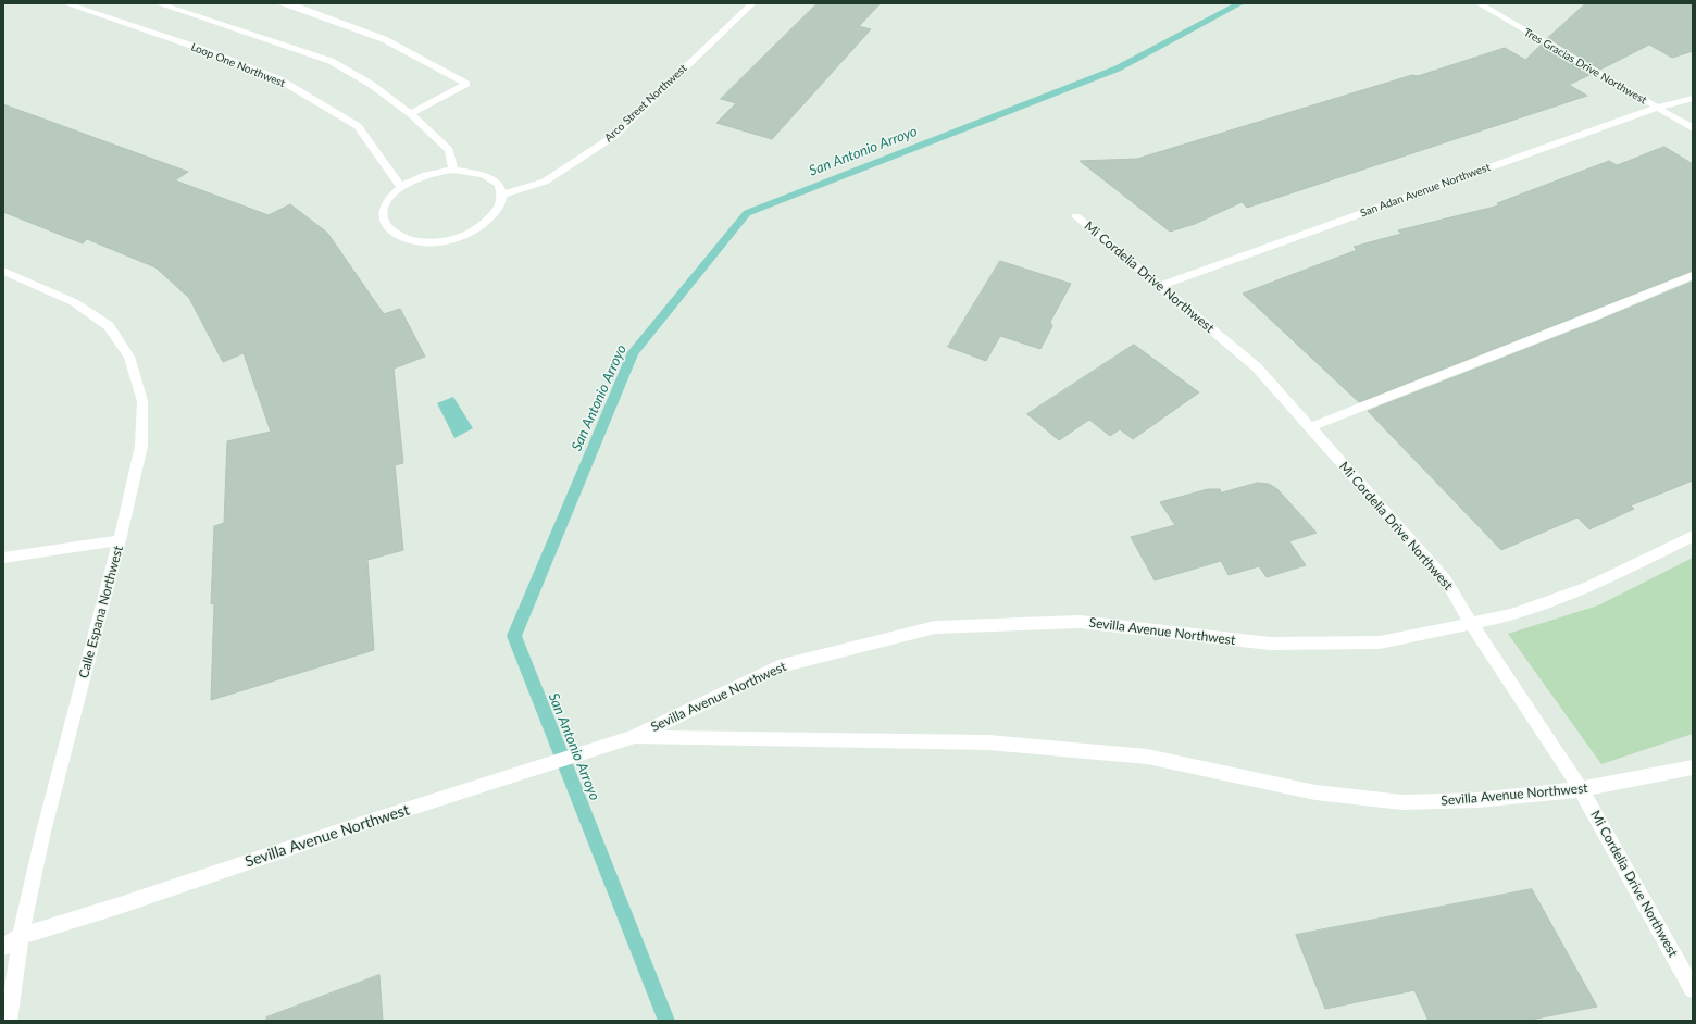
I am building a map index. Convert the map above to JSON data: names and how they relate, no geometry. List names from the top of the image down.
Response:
{
  "streets": {
    "street": [
      "Loop One Northwest",
      "Tres Gracias Drive Northwest",
      "Arco Street Northwest",
      "San Adan Avenue Northwest",
      "Mi Cordelia Drive Northwest",
      "Calle Espana Northwest",
      "Sevilla Avenue Northwest"
    ]
  },
  "crossings": [
    ["Loop One Northwest", "Arco Street Northwest"],
    ["Tres Gracias Drive Northwest", "San Adan Avenue Northwest"],
    ["San Adan Avenue Northwest", "Mi Cordelia Drive Northwest"],
    ["Mi Cordelia Drive Northwest", "Sevilla Avenue Northwest"],
    ["Calle Espana Northwest", "Sevilla Avenue Northwest"]
  ],
  "water": ["San Antonio Arroyo"]
}
